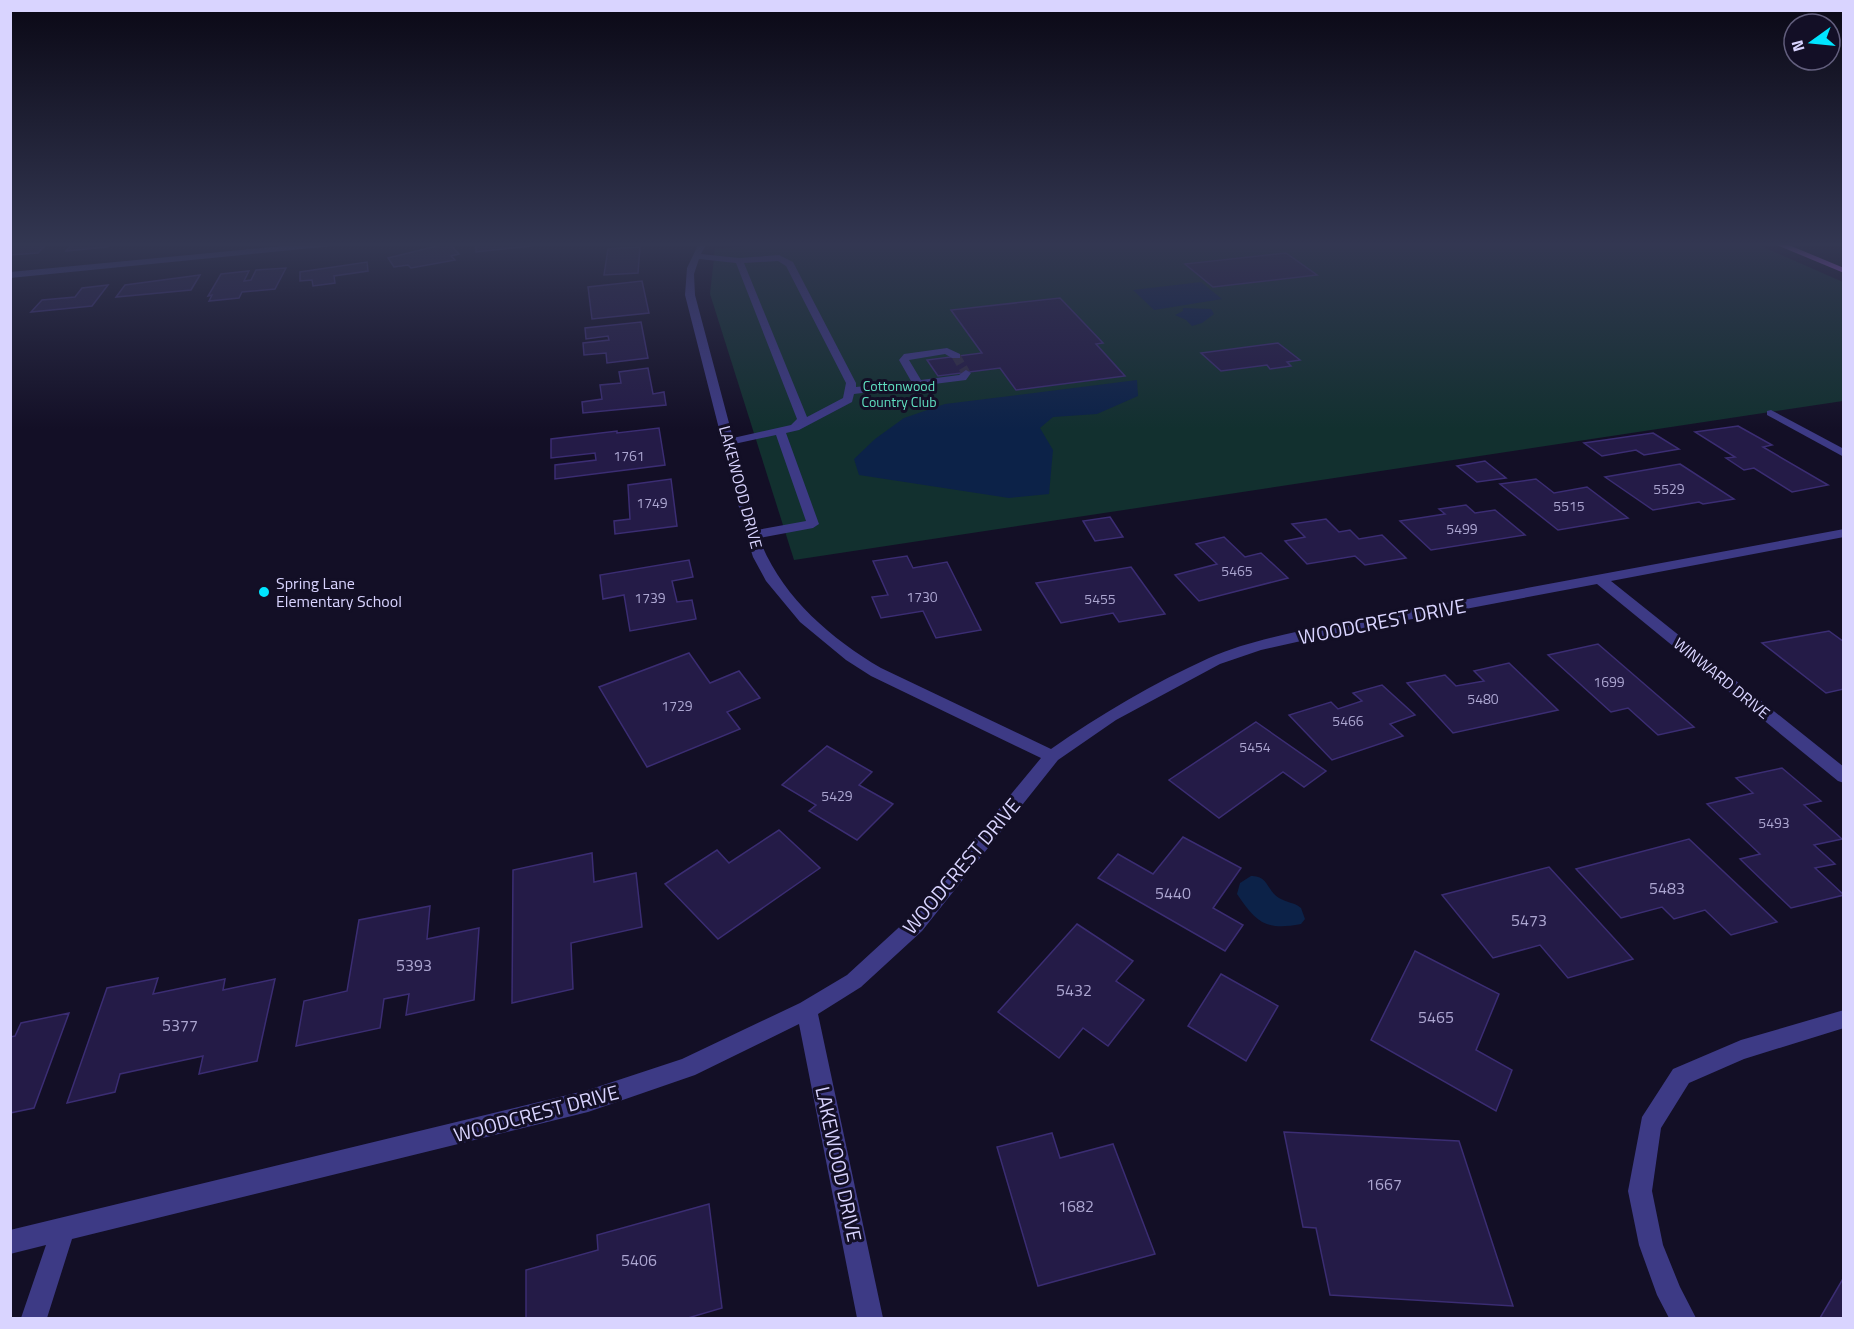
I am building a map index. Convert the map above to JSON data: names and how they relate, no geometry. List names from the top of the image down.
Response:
{
  "streets": {
    "street": ["LAKEWOOD DRIVE", "WOODCREST DRIVE", "WINWARD DRIVE"]
  },
  "crossings": [
    ["LAKEWOOD DRIVE", "WOODCREST DRIVE"],
    ["WOODCREST DRIVE", "WINWARD DRIVE"]
  ],
  "parks": ["Cottonwood Country Club"],
  "places": ["Spring Lane Elementary School"],
  "house_numbers": [
    "1761",
    "5529",
    "1749",
    "5515",
    "5499",
    "5465",
    "1730",
    "1739",
    "5455",
    "1699",
    "5480",
    "1729",
    "5466",
    "5454",
    "5429",
    "5493",
    "5483",
    "5440",
    "5473",
    "5393",
    "5432",
    "5465",
    "5377",
    "1667",
    "1682",
    "5406"
  ],
  "north": "left"
}
